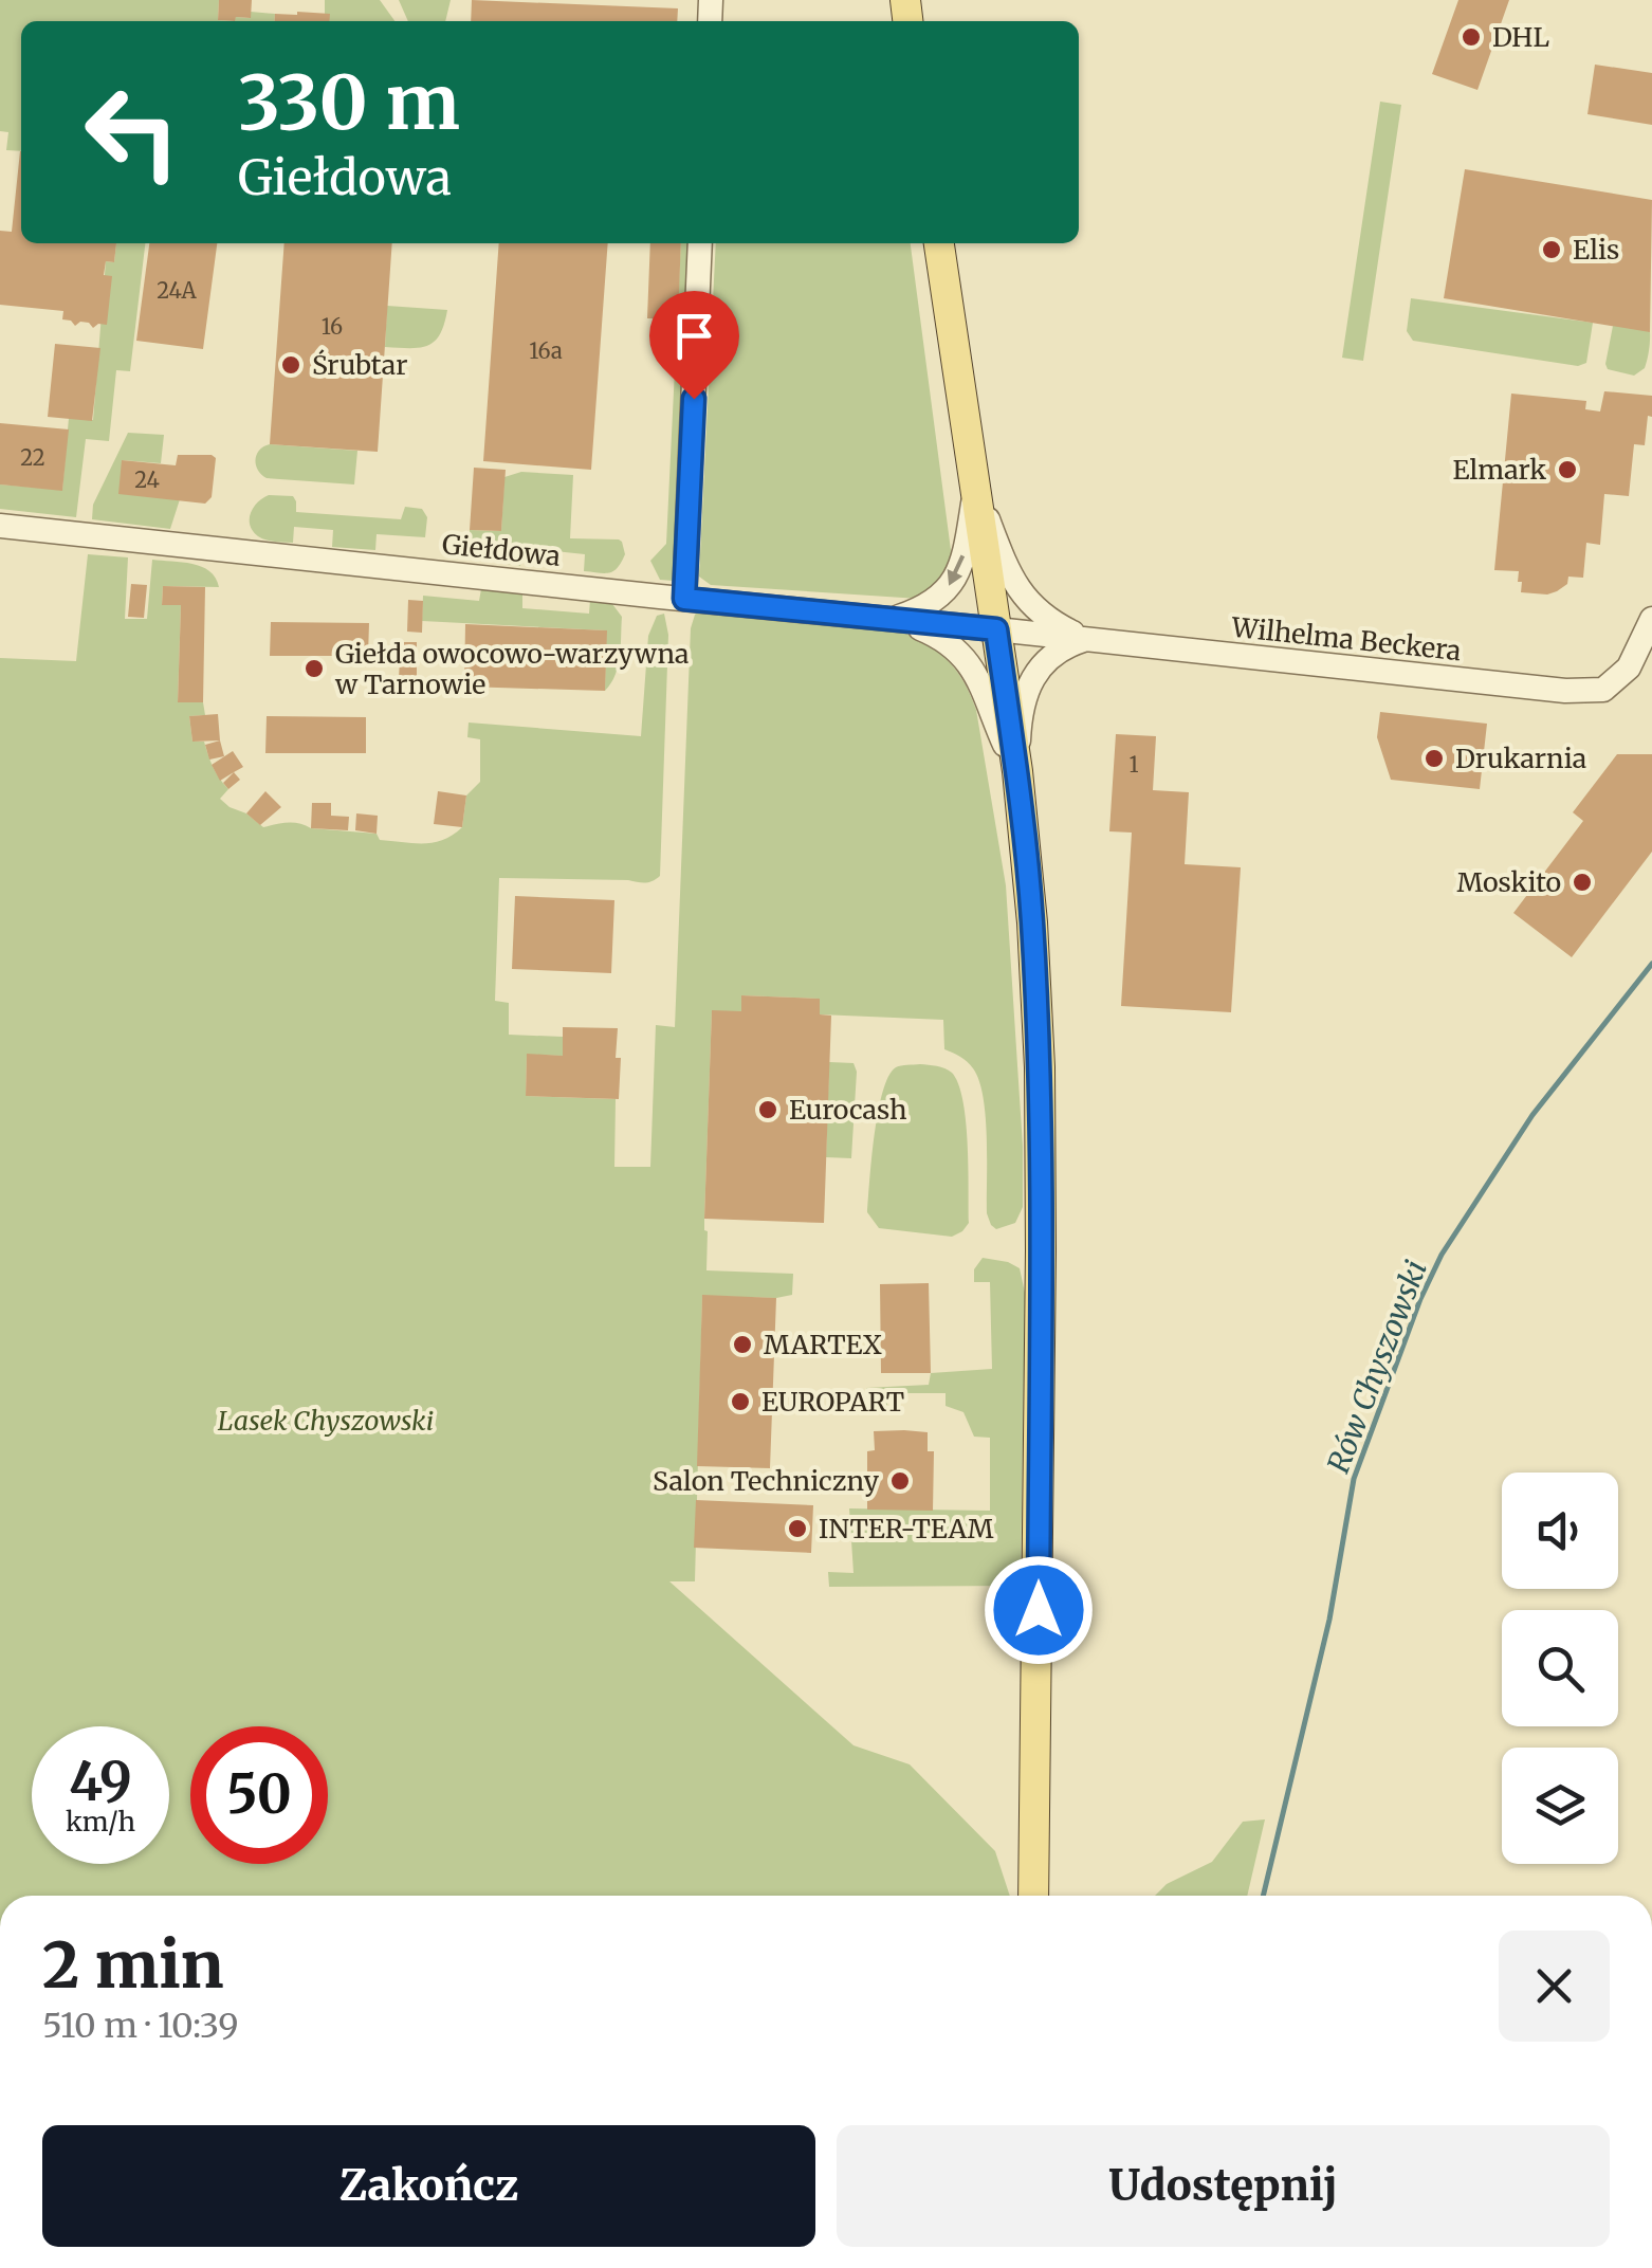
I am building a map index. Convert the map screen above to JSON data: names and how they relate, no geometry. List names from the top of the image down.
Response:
{
  "streets": {
    "street": ["Giełdowa", "Wilhelma Beckera"]
  },
  "crossings": [
    ["Giełdowa", "Wilhelma Beckera"]
  ],
  "water": ["Rów Chyszowski"],
  "parks": ["Lasek Chyszowski"],
  "places": [
    "DHL",
    "Elis",
    "Śrubtar",
    "Elmark",
    "Giełda owocowo-warzywna w Tarnowie",
    "Drukarnia",
    "Moskito",
    "Eurocash",
    "MARTEX",
    "EUROPART",
    "Salon Techniczny",
    "INTER-TEAM"
  ],
  "house_numbers": [
    "24A",
    "16",
    "16a",
    "22",
    "24",
    "1"
  ],
  "page": {
    "turn": ["330 m", "Giełdowa"],
    "speed": "49 km/h",
    "limit": "50",
    "heading": ["2 min", "510 m · 10:39"],
    "buttons": ["Zakończ", "Udostępnij"]
  }
}
